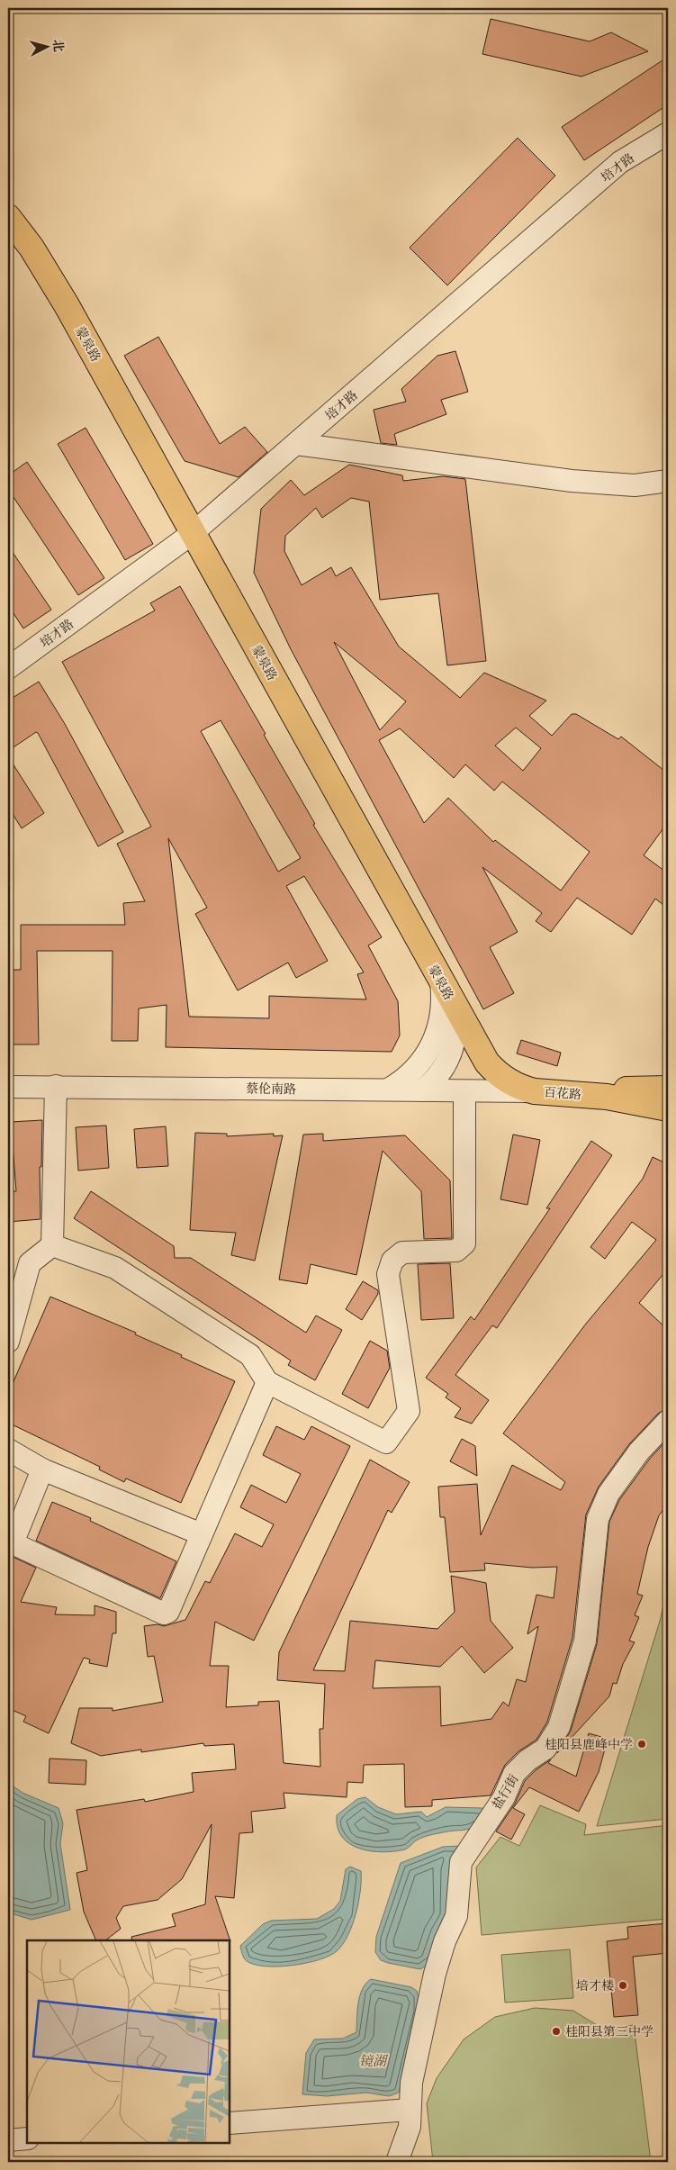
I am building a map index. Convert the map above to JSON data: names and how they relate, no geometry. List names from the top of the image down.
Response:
{
  "streets": {
    "main road": ["蒙泉路", "百花路"],
    "street": ["培才路", "蔡伦南路", "盐行街"]
  },
  "crossings": [
    ["培才路", "蒙泉路"],
    ["蒙泉路", "蔡伦南路"],
    ["蒙泉路", "百花路"],
    ["蔡伦南路", "百花路"]
  ],
  "water": ["镜湖"],
  "places": ["桂阳县鹿峰中学", "培才楼", "桂阳县第三中学"],
  "north": "right"
}
